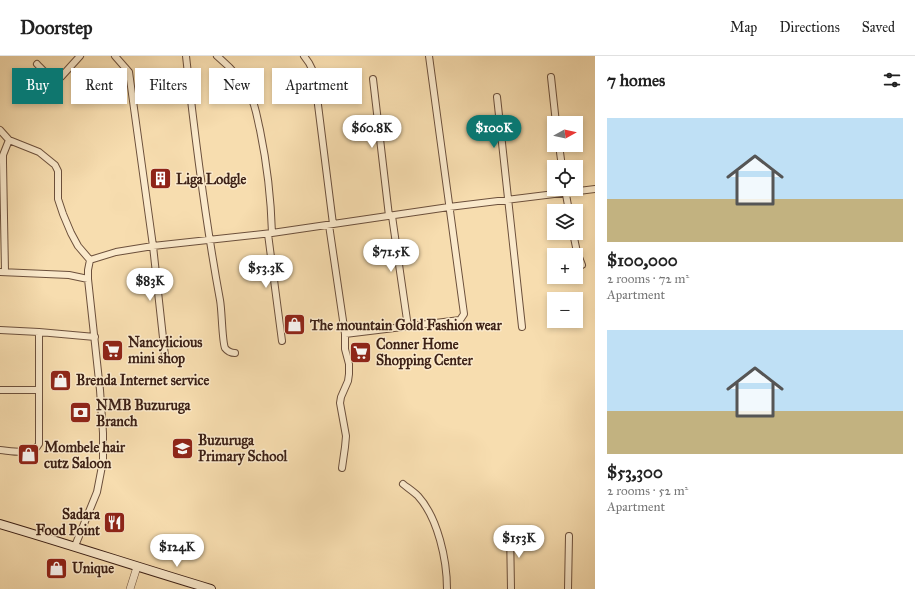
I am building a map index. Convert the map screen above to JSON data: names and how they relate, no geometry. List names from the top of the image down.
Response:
{
  "places": {
    "building": ["Liga Lodgle"],
    "shop": [
      "The mountain Gold Fashion wear",
      "Brenda Internet service",
      "Mombele hair cutz Saloon",
      "Unique"
    ],
    "supermarket": ["Nancylicious mini shop", "Conner Home Shopping Center"],
    "bank": ["NMB Buzuruga Branch"],
    "school or university": ["Buzuruga Primary School"],
    "restaurant": ["Sadara Food Point"]
  },
  "north": "right",
  "page": {
    "header": "Doorstep",
    "nav": ["Map", "Directions", "Saved"],
    "heading": "7 homes",
    "chip": [
      "Buy",
      "Rent",
      "Filters",
      "New",
      "Apartment"
    ],
    "list": [
      {
        "name": "$100,000",
        "note": "2 rooms · 72 m² · Apartment"
      },
      {
        "name": "$53,300",
        "note": "2 rooms · 52 m² · Apartment"
      }
    ],
    "price": [
      "$60.8K",
      "$100K",
      "$71.5K",
      "$53.3K",
      "$83K",
      "$153K",
      "$124K"
    ],
    "map_buttons": ["+", "−"]
  }
}
